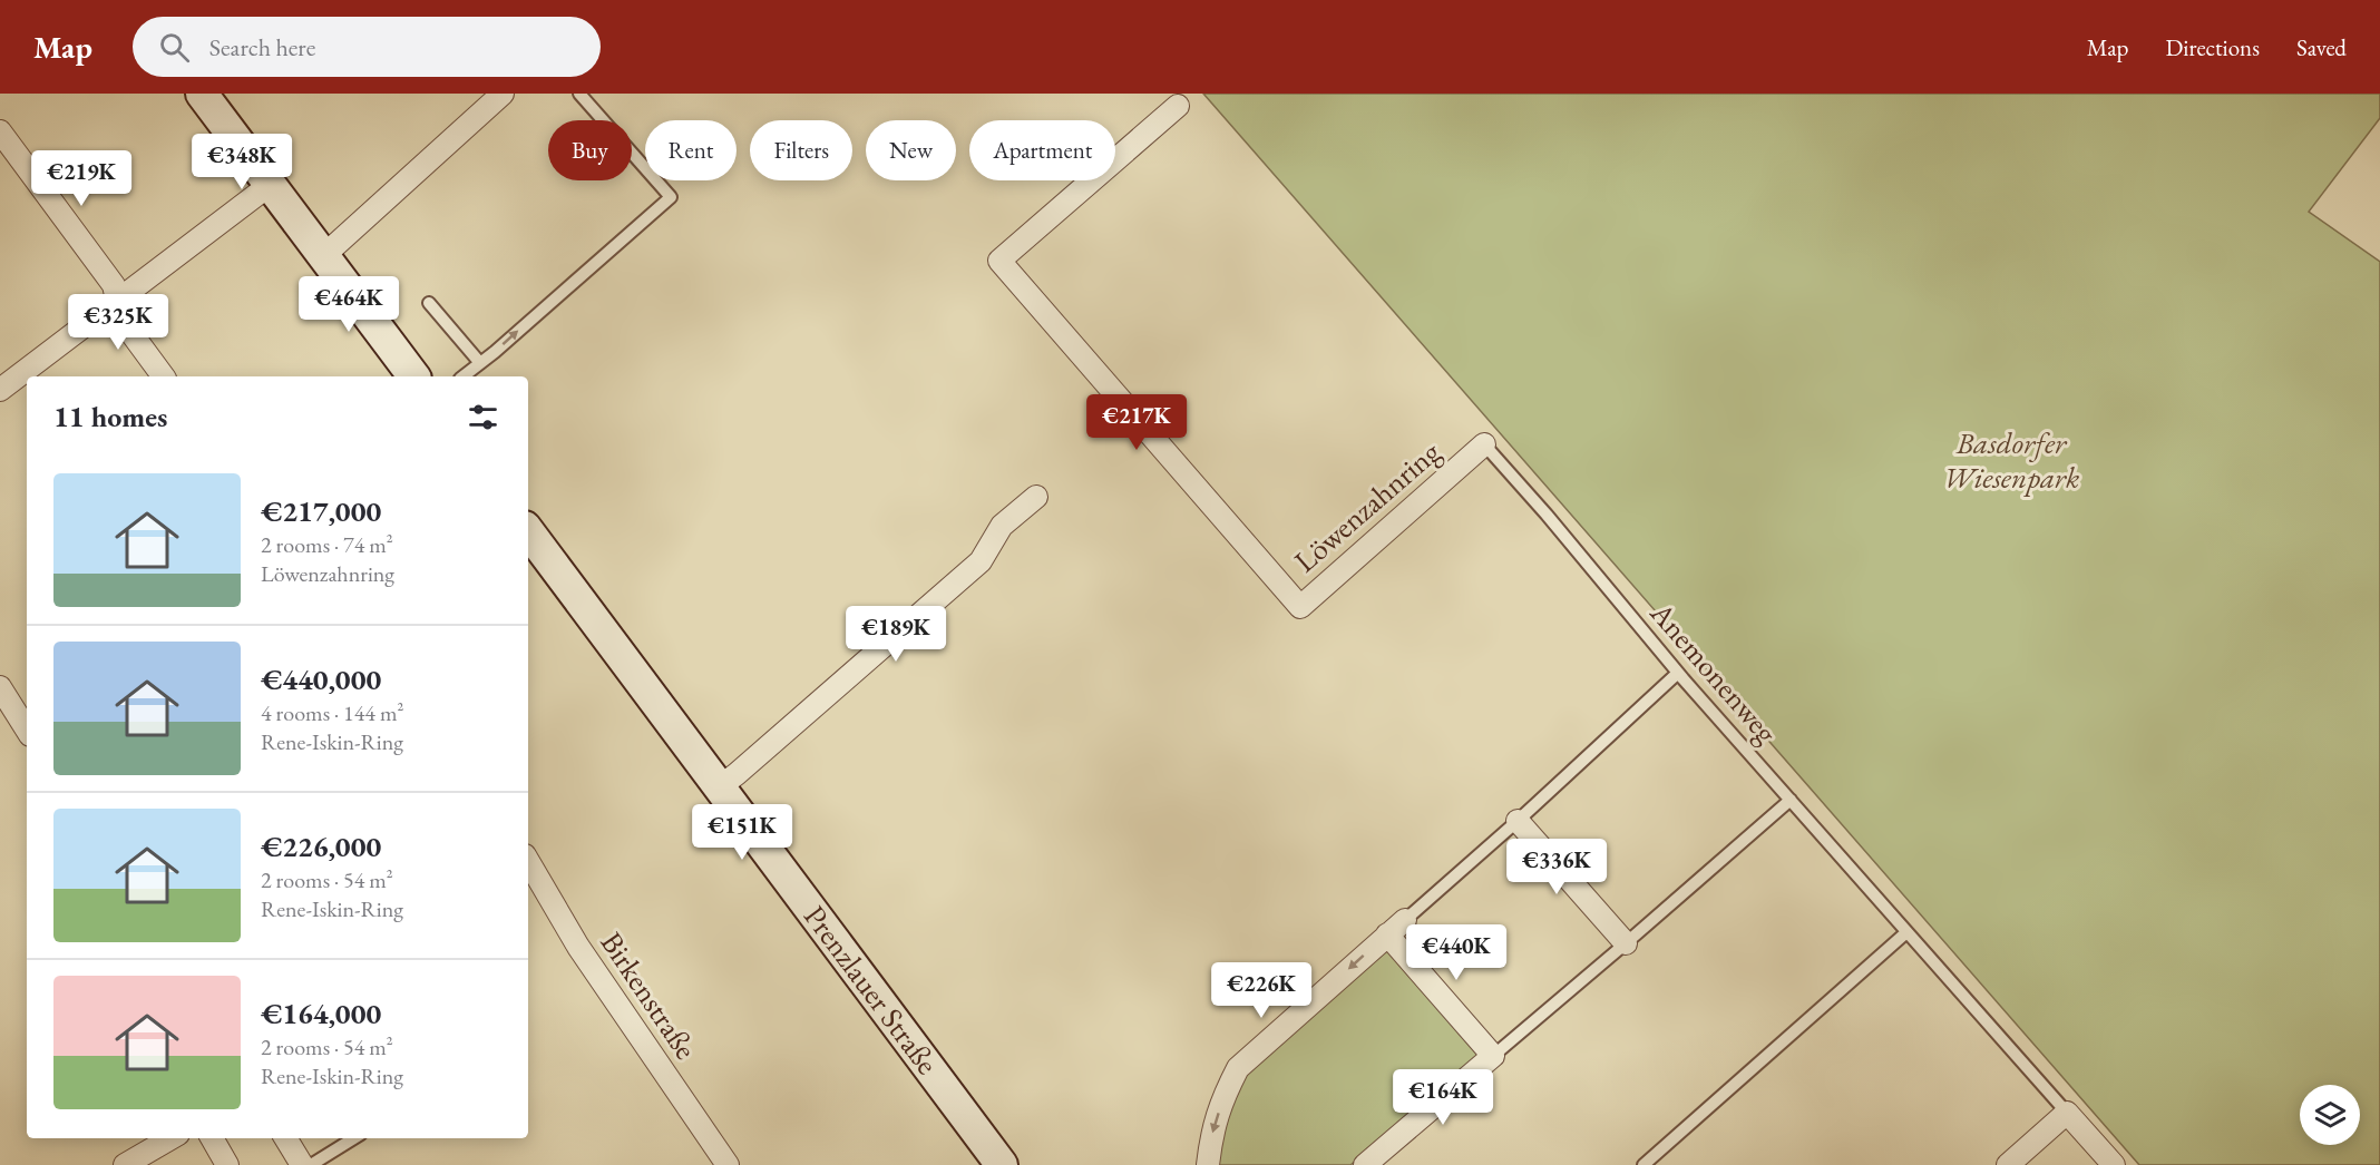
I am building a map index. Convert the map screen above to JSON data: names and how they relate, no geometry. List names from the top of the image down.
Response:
{
  "streets": {
    "main road": ["Prenzlauer Straße"],
    "street": ["Löwenzahnring", "Birkenstraße"],
    "lane": ["Anemonenweg"]
  },
  "crossings": [
    ["Löwenzahnring", "Anemonenweg"]
  ],
  "parks": ["Basdorfer Wiesenpark"],
  "page": {
    "header": "Map",
    "search": "Search here",
    "nav": ["Map", "Directions", "Saved"],
    "chip": [
      "Buy",
      "Rent",
      "Filters",
      "New",
      "Apartment"
    ],
    "price": [
      "€348K",
      "€219K",
      "€464K",
      "€325K",
      "€217K",
      "€189K",
      "€151K",
      "€336K",
      "€440K",
      "€226K",
      "€164K"
    ],
    "heading": "11 homes",
    "list": [
      {
        "name": "€217,000",
        "note": "2 rooms · 74 m² · Löwenzahnring"
      },
      {
        "name": "€440,000",
        "note": "4 rooms · 144 m² · Rene-Iskin-Ring"
      },
      {
        "name": "€226,000",
        "note": "2 rooms · 54 m² · Rene-Iskin-Ring"
      },
      {
        "name": "€164,000",
        "note": "2 rooms · 54 m² · Rene-Iskin-Ring"
      }
    ]
  }
}
